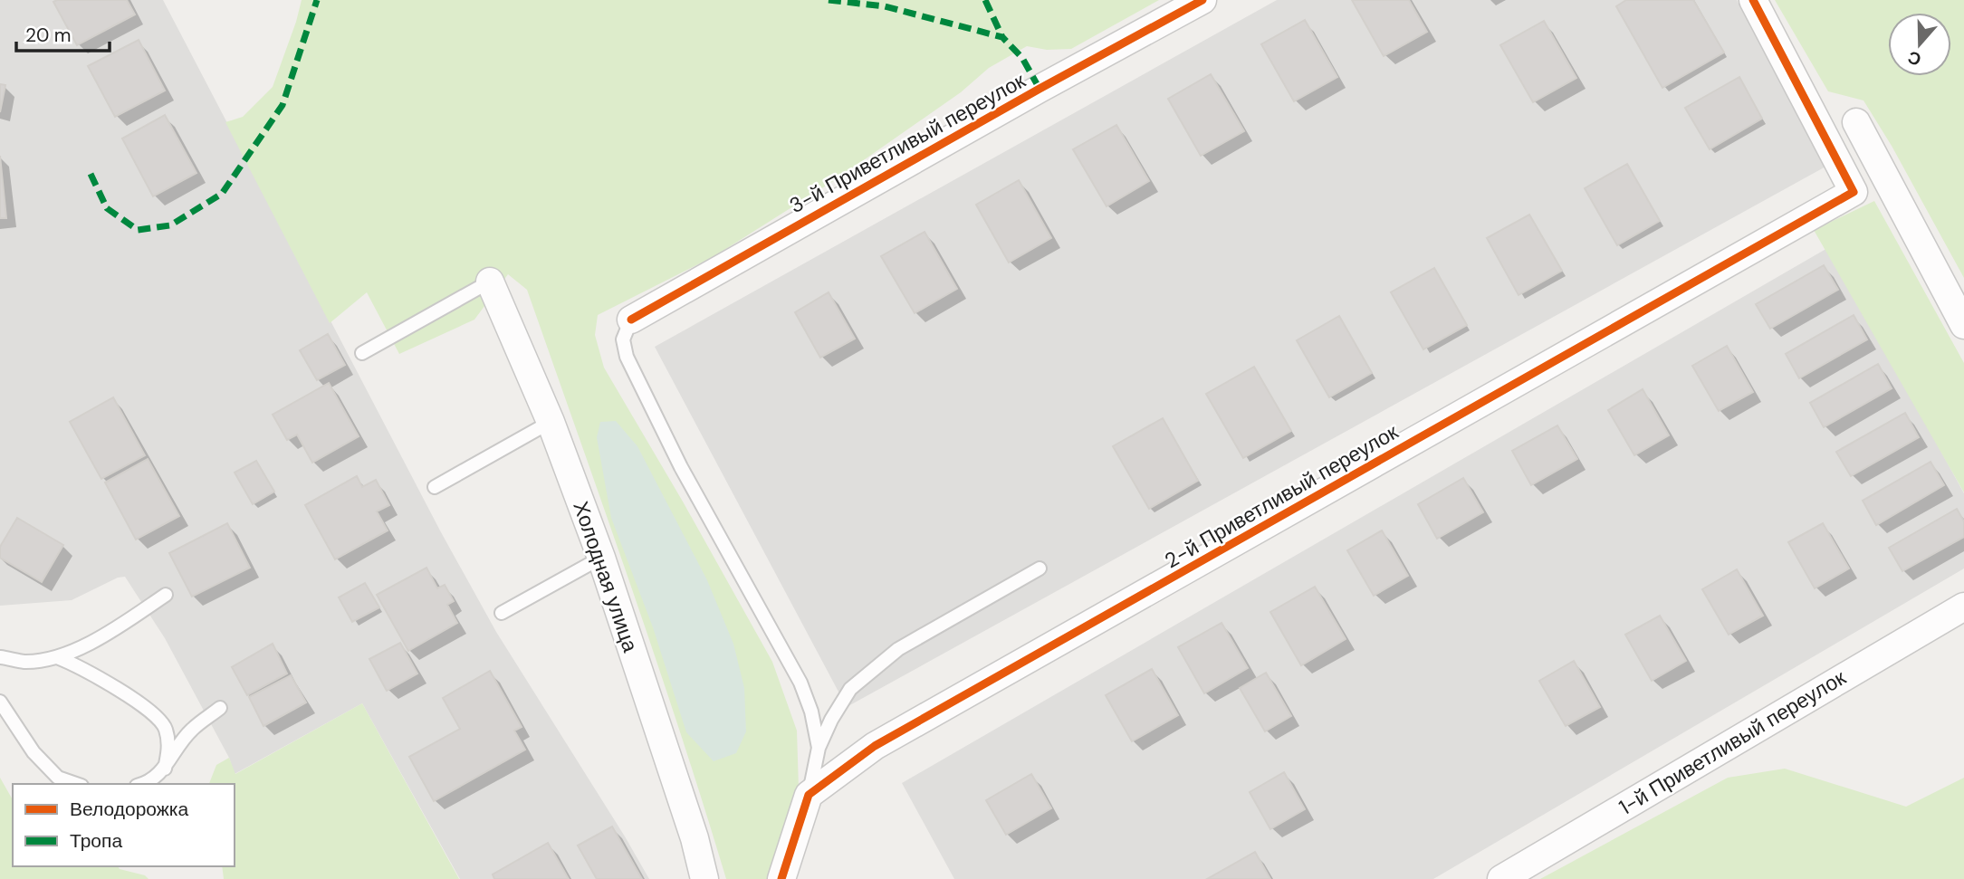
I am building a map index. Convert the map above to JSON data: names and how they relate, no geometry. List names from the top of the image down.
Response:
{
  "streets": {
    "street": [
      "3-й Приветливый переулок",
      "2-й Приветливый переулок",
      "Холодная улица",
      "1-й Приветливый переулок"
    ]
  },
  "legend": ["Велодорожка", "Тропа"],
  "scale_bar": "20 m",
  "north": "bottom"
}
